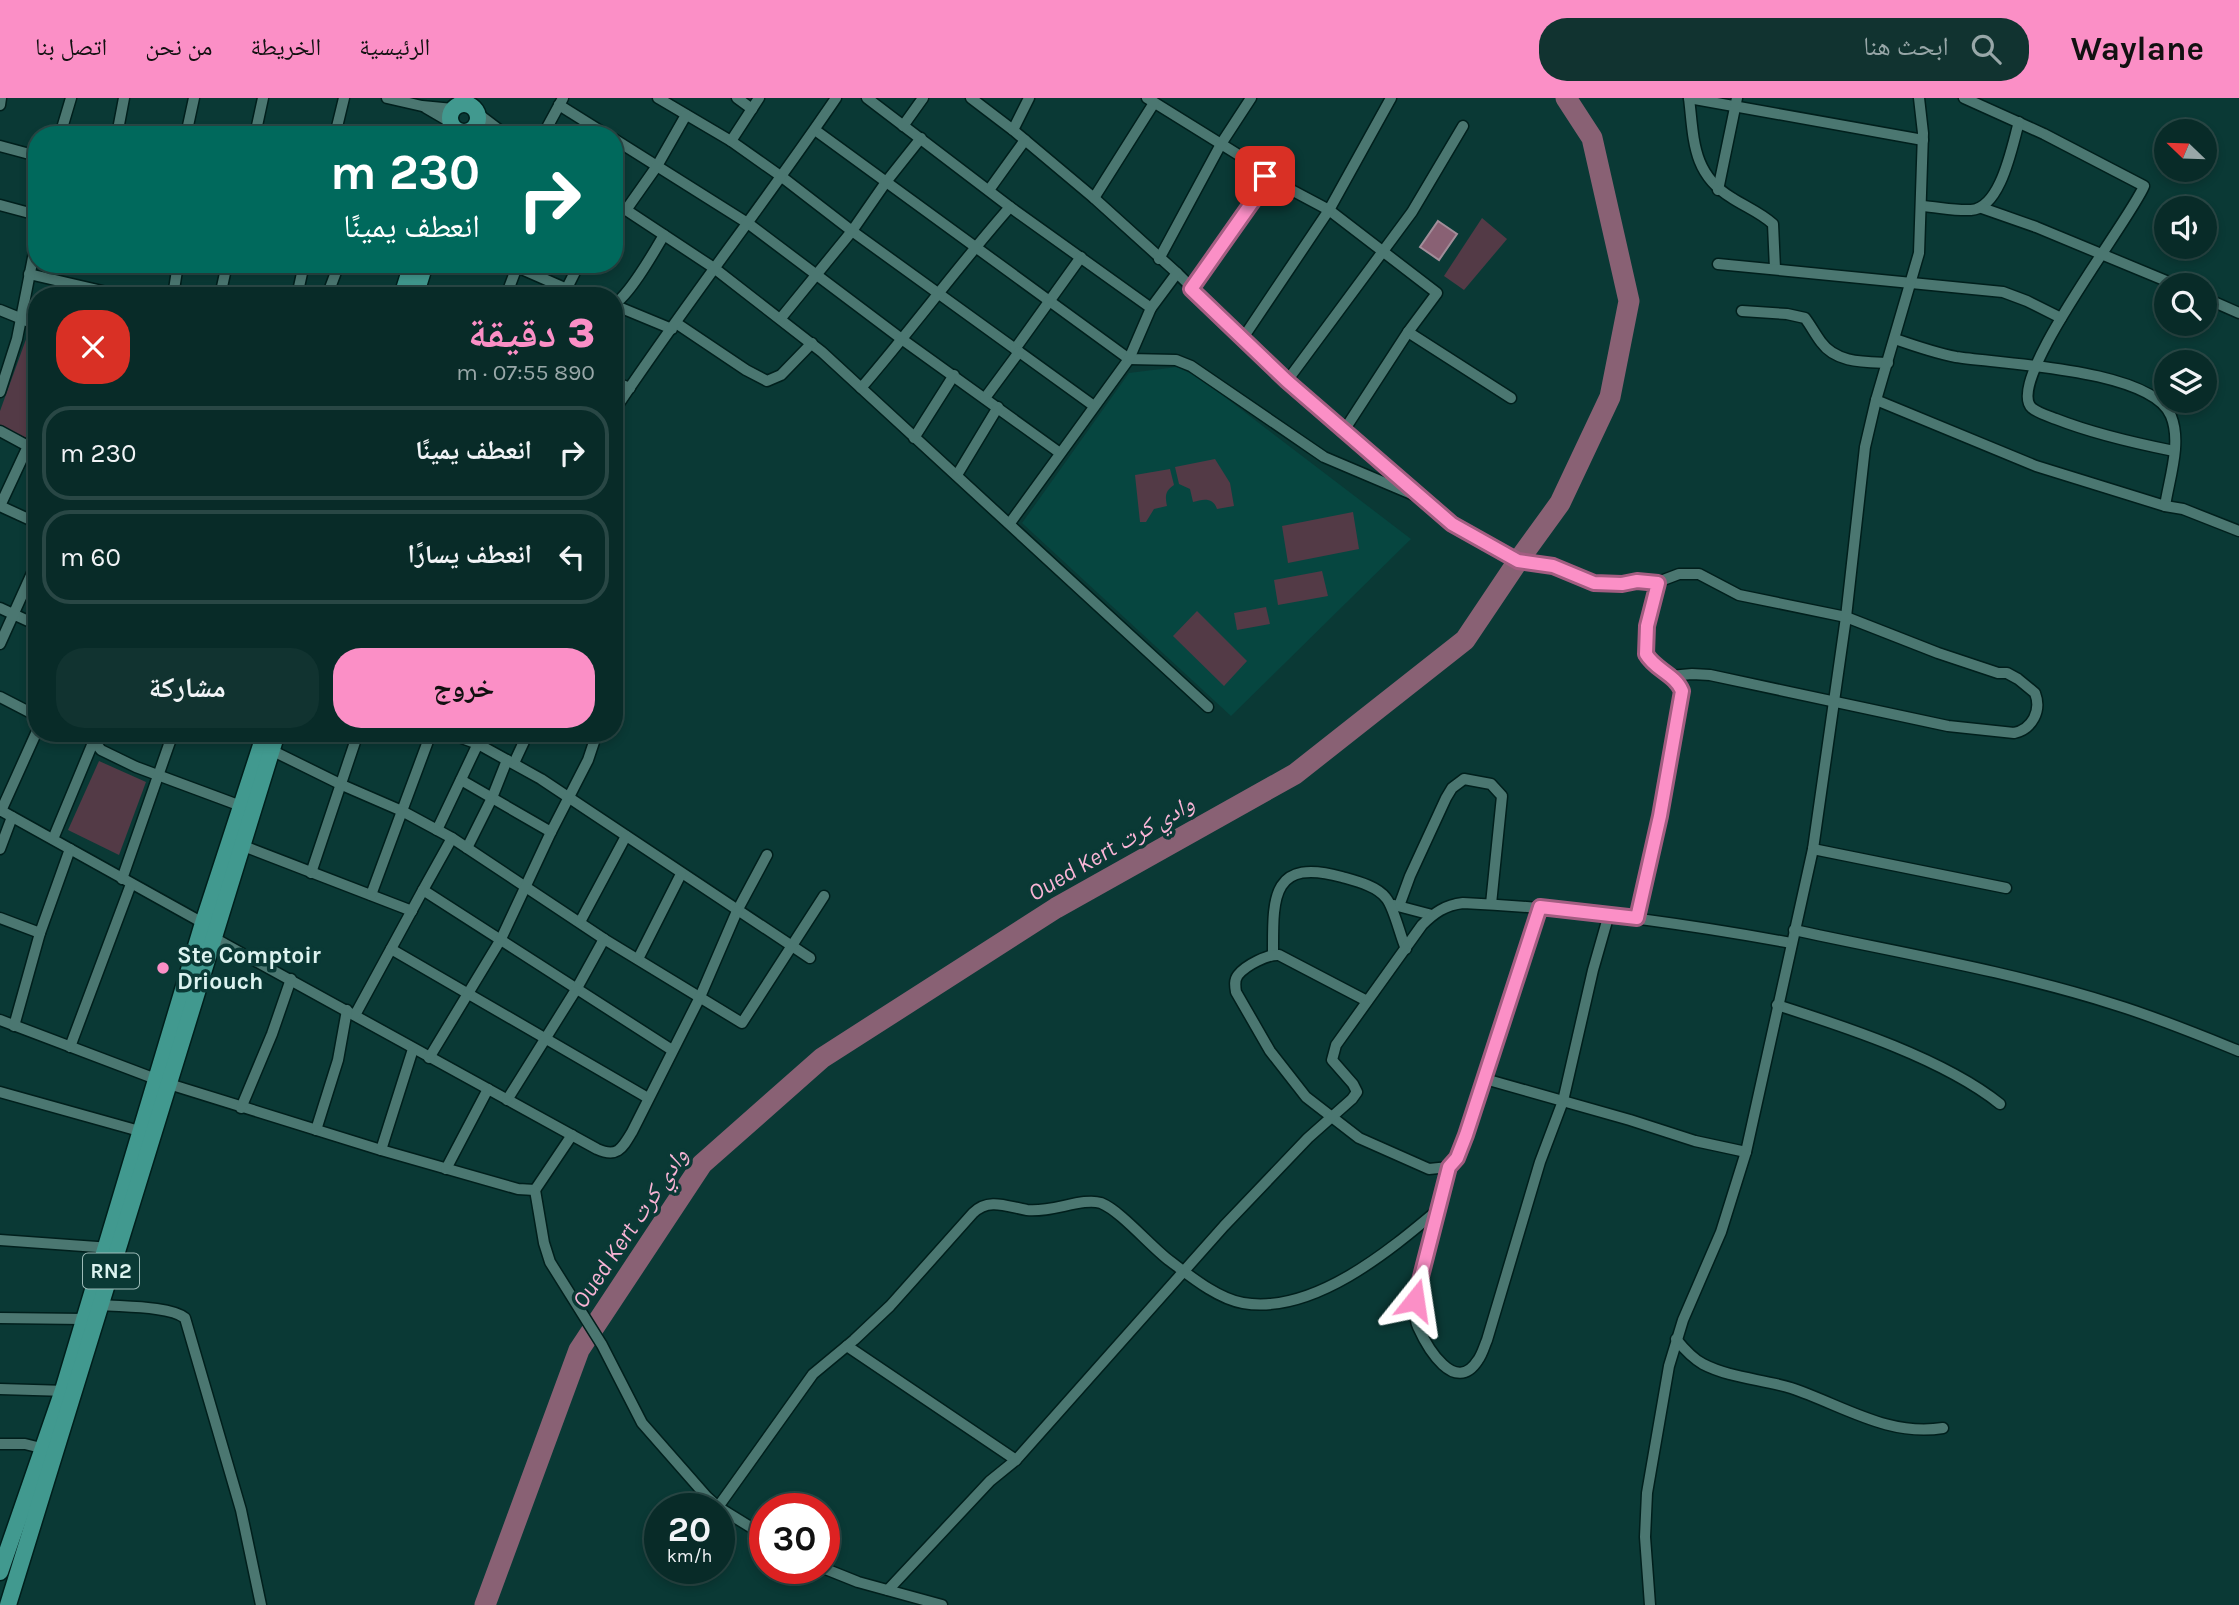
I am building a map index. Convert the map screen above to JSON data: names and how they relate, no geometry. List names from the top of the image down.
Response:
{
  "streets": {
    "main road": ["RN2"]
  },
  "water": ["Oued Kert وادي كرت"],
  "places": ["Ste Comptoir Driouch"],
  "north": "top left",
  "page": {
    "header": "Waylane",
    "search": "ابحث هنا",
    "nav": [
      "الرئيسية",
      "الخريطة",
      "من نحن",
      "اتصل بنا"
    ],
    "turn": ["230 m", "انعطف يمينًا"],
    "heading": ["3 دقيقة", "890 m · 07:55"],
    "list": [
      {
        "name": "انعطف يمينًا",
        "value": "230 m"
      },
      {
        "name": "انعطف يسارًا",
        "value": "60 m"
      }
    ],
    "buttons": ["خروج", "مشاركة"],
    "speed": "20 km/h",
    "limit": "30"
  }
}
